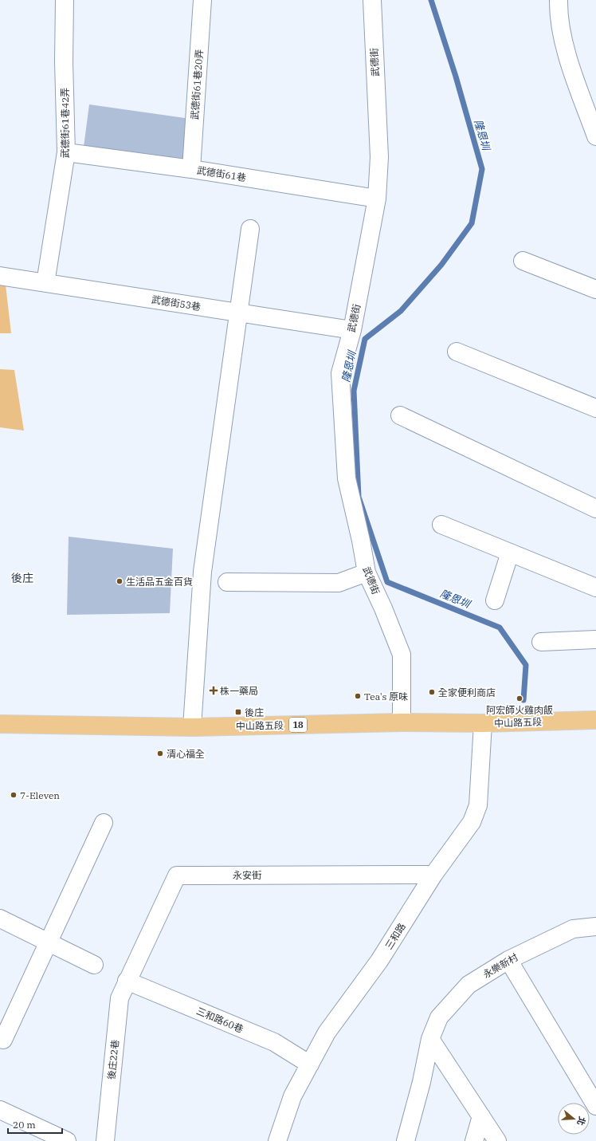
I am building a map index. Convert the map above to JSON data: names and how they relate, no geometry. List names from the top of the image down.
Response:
{
  "streets": {
    "main road": ["中山路五段", "18"],
    "street": [
      "武德街",
      "武德街61巷20弄",
      "武德街61巷42弄",
      "武德街61巷",
      "武德街53巷",
      "永安街",
      "三和路",
      "永樂新村",
      "三和路60巷",
      "後庄22巷"
    ]
  },
  "crossings": [
    ["武德街", "武德街61巷"],
    ["武德街", "武德街53巷"],
    ["武德街", "中山路五段"],
    ["武德街61巷20弄", "武德街61巷"],
    ["武德街61巷42弄", "武德街61巷"],
    ["武德街61巷42弄", "武德街53巷"],
    ["中山路五段", "三和路"],
    ["永安街", "三和路"],
    ["永安街", "三和路60巷"],
    ["永安街", "後庄22巷"],
    ["三和路", "三和路60巷"],
    ["三和路60巷", "後庄22巷"]
  ],
  "districts": ["後庄"],
  "water": ["隆恩圳"],
  "places": {
    "other": [
      "生活品五金百貨",
      "全家便利商店",
      "Tea's 原味",
      "阿宏師火雞肉飯",
      "清心福全",
      "7-Eleven"
    ],
    "health": ["株一藥局"],
    "transit": ["後庄"]
  },
  "scale_bar": "20 m",
  "north": "right"
}
